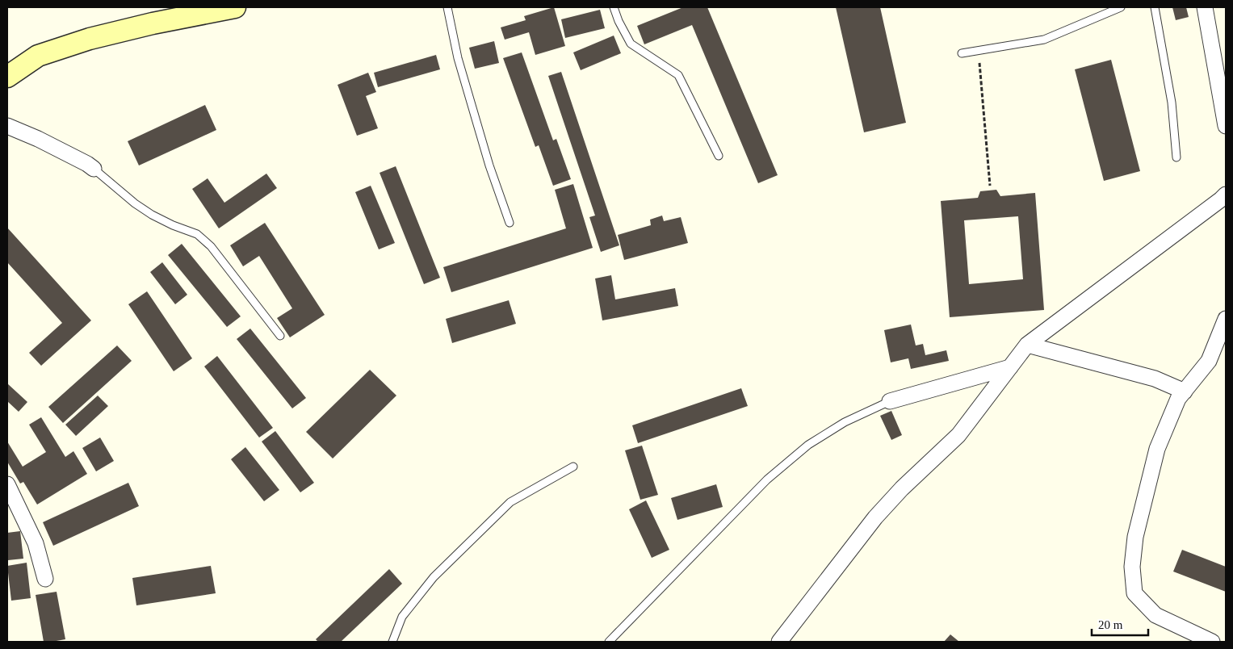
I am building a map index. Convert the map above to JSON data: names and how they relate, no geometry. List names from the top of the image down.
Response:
{
  "scale_bar": "20 m"
}
